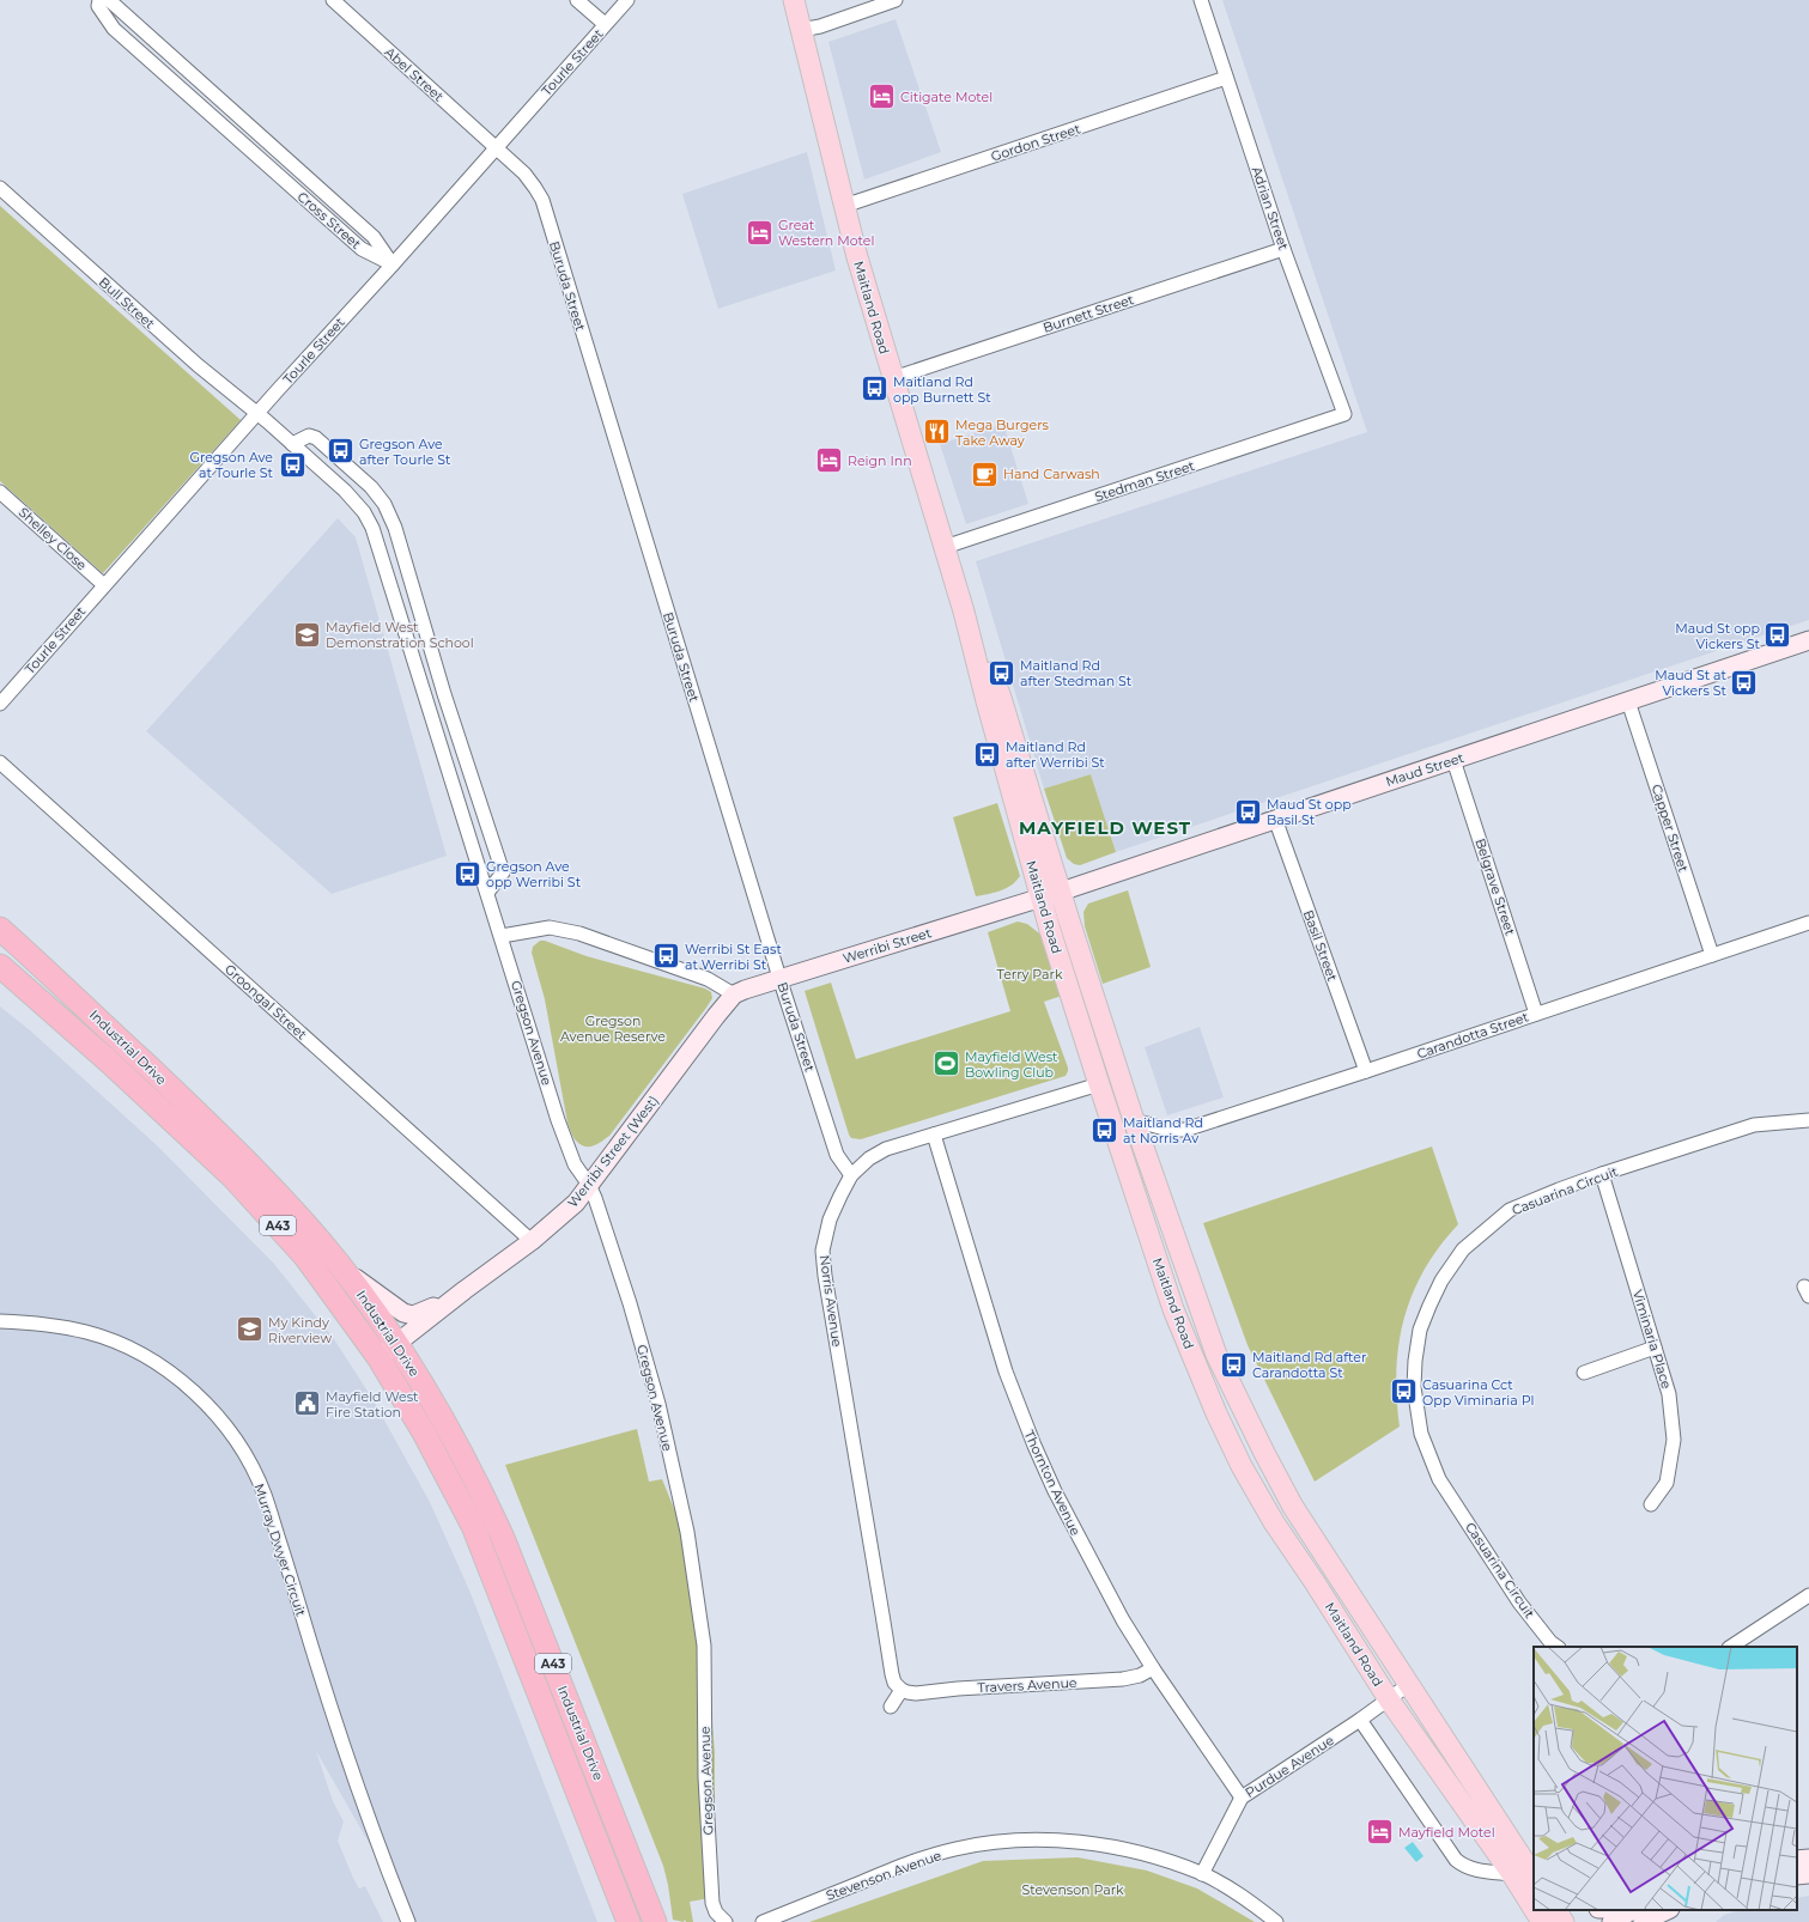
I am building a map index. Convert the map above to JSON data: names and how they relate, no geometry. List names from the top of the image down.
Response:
{
  "streets": {
    "highway": ["Industrial Drive", "A43"],
    "main road": [
      "Maitland Road",
      "Maud Street",
      "Werribi Street",
      "Werribi Street (West)"
    ],
    "street": [
      "Tourle Street",
      "Abel Street",
      "Gordon Street",
      "Adrian Street",
      "Cross Street",
      "Buruda Street",
      "Bull Street",
      "Burnett Street",
      "Stedman Street",
      "Shelley Close",
      "Capper Street",
      "Belgrave Street",
      "Basil Street",
      "Groongal Street",
      "Gregson Avenue",
      "Carandotta Street",
      "Casuarina Circuit",
      "Norris Avenue",
      "Viminaria Place",
      "Thornton Avenue",
      "Murray Dwyer Circuit",
      "Travers Avenue",
      "Purdue Avenue",
      "Stevenson Avenue"
    ]
  },
  "crossings": [
    ["Tourle Street", "Abel Street"],
    ["Tourle Street", "Cross Street"],
    ["Tourle Street", "Buruda Street"],
    ["Tourle Street", "Bull Street"],
    ["Tourle Street", "Shelley Close"],
    ["Tourle Street", "Gregson Avenue"],
    ["Abel Street", "Buruda Street"],
    ["Gordon Street", "Adrian Street"],
    ["Gordon Street", "Maitland Road"],
    ["Adrian Street", "Burnett Street"],
    ["Adrian Street", "Stedman Street"],
    ["Buruda Street", "Werribi Street"],
    ["Buruda Street", "Norris Avenue"],
    ["Bull Street", "Gregson Avenue"],
    ["Maitland Road", "Burnett Street"],
    ["Maitland Road", "Stedman Street"],
    ["Maitland Road", "Maud Street"],
    ["Maitland Road", "Werribi Street"],
    ["Maitland Road", "Carandotta Street"],
    ["Maitland Road", "Norris Avenue"],
    ["Maitland Road", "Purdue Avenue"],
    ["Maud Street", "Capper Street"],
    ["Maud Street", "Belgrave Street"],
    ["Maud Street", "Werribi Street"],
    ["Maud Street", "Basil Street"],
    ["Capper Street", "Carandotta Street"],
    ["Belgrave Street", "Carandotta Street"],
    ["Werribi Street", "Werribi Street (West)"],
    ["Basil Street", "Carandotta Street"],
    ["Groongal Street", "Werribi Street (West)"],
    ["Gregson Avenue", "Werribi Street (West)"],
    ["Industrial Drive", "Werribi Street (West)"],
    ["Casuarina Circuit", "Viminaria Place"],
    ["Norris Avenue", "Thornton Avenue"],
    ["Norris Avenue", "Travers Avenue"],
    ["Thornton Avenue", "Travers Avenue"],
    ["Thornton Avenue", "Purdue Avenue"],
    ["Purdue Avenue", "Stevenson Avenue"]
  ],
  "districts": ["MAYFIELD WEST"],
  "parks": ["Terry Park", "Gregson Avenue Reserve", "Stevenson Park"],
  "places": {
    "hotel": [
      "Citigate Motel",
      "Great Western Motel",
      "Reign Inn",
      "Mayfield Motel"
    ],
    "bus stop": [
      "Maitland Rd opp Burnett St",
      "Gregson Ave after Tourle St",
      "Gregson Ave at Tourle St",
      "Maud St opp Vickers St",
      "Maitland Rd after Stedman St",
      "Maud St at Vickers St",
      "Maitland Rd after Werribi St",
      "Maud St opp Basil St",
      "Gregson Ave opp Werribi St",
      "Werribi St East at Werribi St",
      "Maitland Rd at Norris Av",
      "Maitland Rd after Carandotta St",
      "Casuarina Cct Opp Viminaria Pl"
    ],
    "restaurant": ["Mega Burgers Take Away"],
    "cafe": ["Hand Carwash"],
    "school or university": ["Mayfield West Demonstration School", "My Kindy Riverview"],
    "sports": ["Mayfield West Bowling Club"],
    "public building": ["Mayfield West Fire Station"]
  }
}
